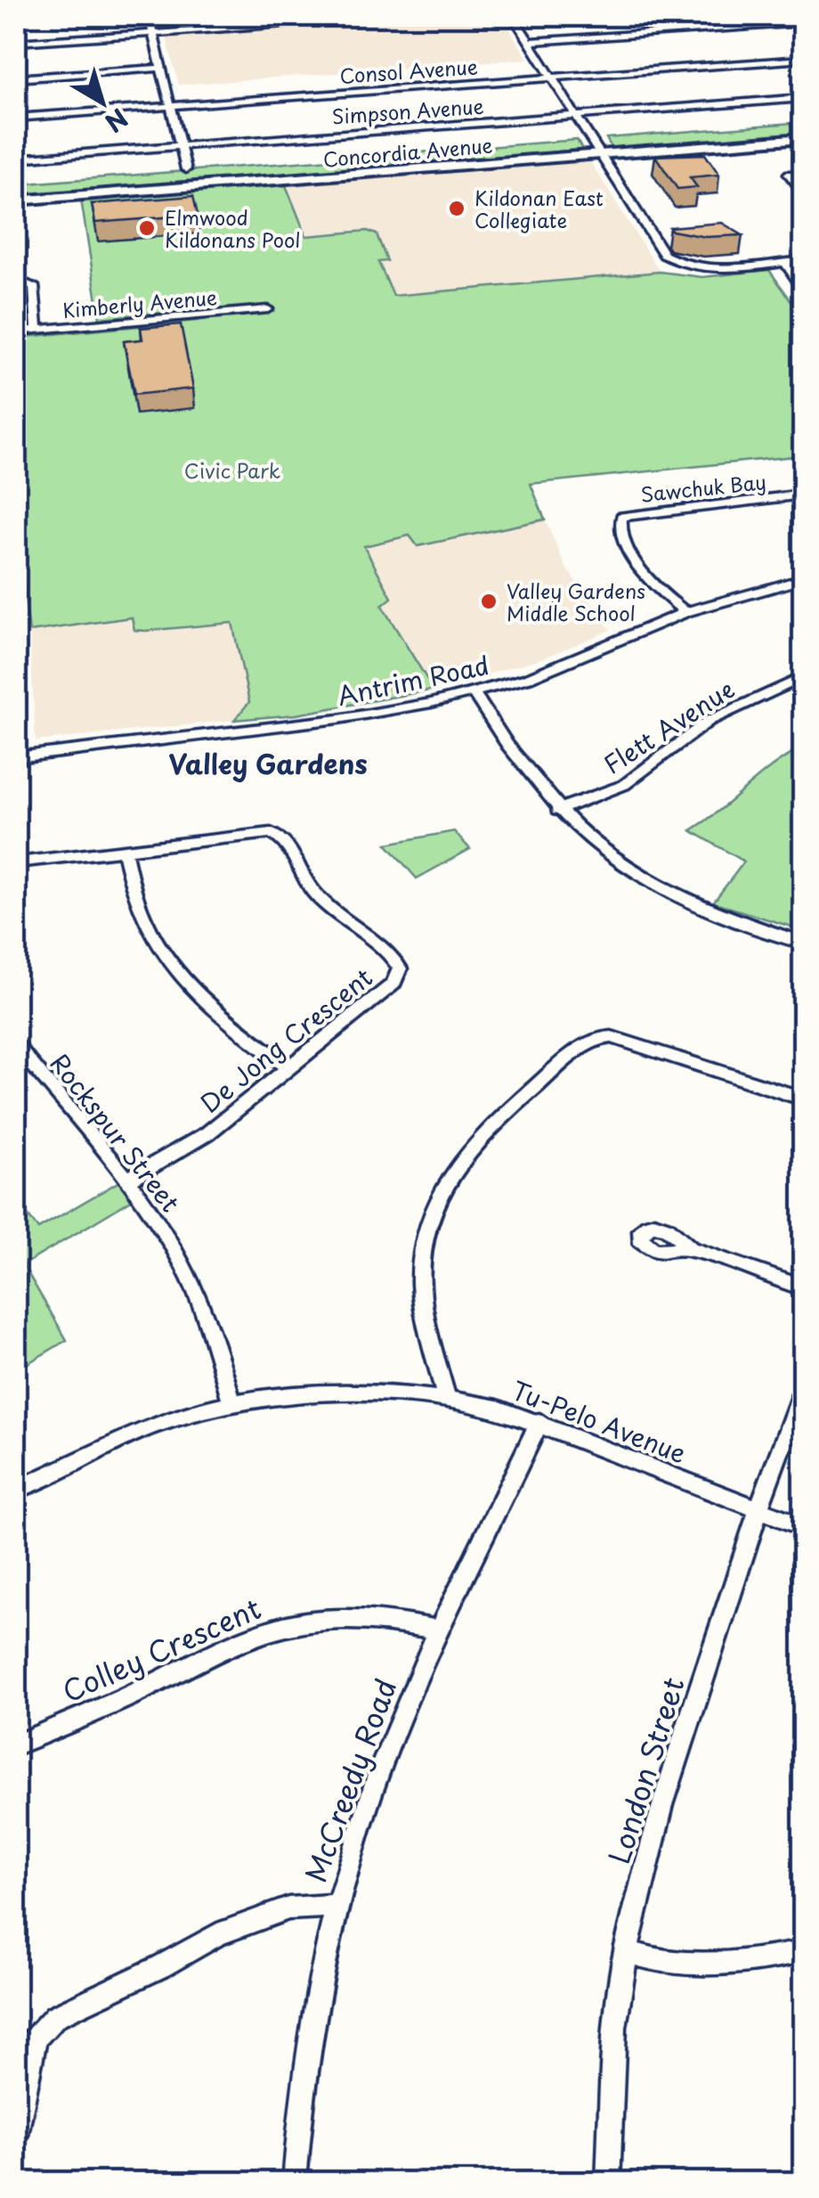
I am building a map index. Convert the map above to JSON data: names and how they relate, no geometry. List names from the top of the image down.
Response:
{
  "streets": {
    "main road": ["Concordia Avenue"],
    "street": [
      "Consol Avenue",
      "Simpson Avenue",
      "Kimberly Avenue",
      "Sawchuk Bay",
      "Antrim Road",
      "Flett Avenue",
      "De Jong Crescent",
      "Rockspur Street",
      "Tu-Pelo Avenue",
      "Colley Crescent",
      "London Street",
      "McCreedy Road"
    ]
  },
  "crossings": [
    ["Sawchuk Bay", "Antrim Road"],
    ["De Jong Crescent", "Rockspur Street"],
    ["Rockspur Street", "Tu-Pelo Avenue"],
    ["Tu-Pelo Avenue", "London Street"],
    ["Tu-Pelo Avenue", "McCreedy Road"],
    ["Colley Crescent", "McCreedy Road"]
  ],
  "districts": ["Valley Gardens"],
  "parks": ["Civic Park"],
  "places": ["Kildonan East Collegiate", "Elmwood Kildonans Pool", "Valley Gardens Middle School"],
  "north": "bottom right"
}
